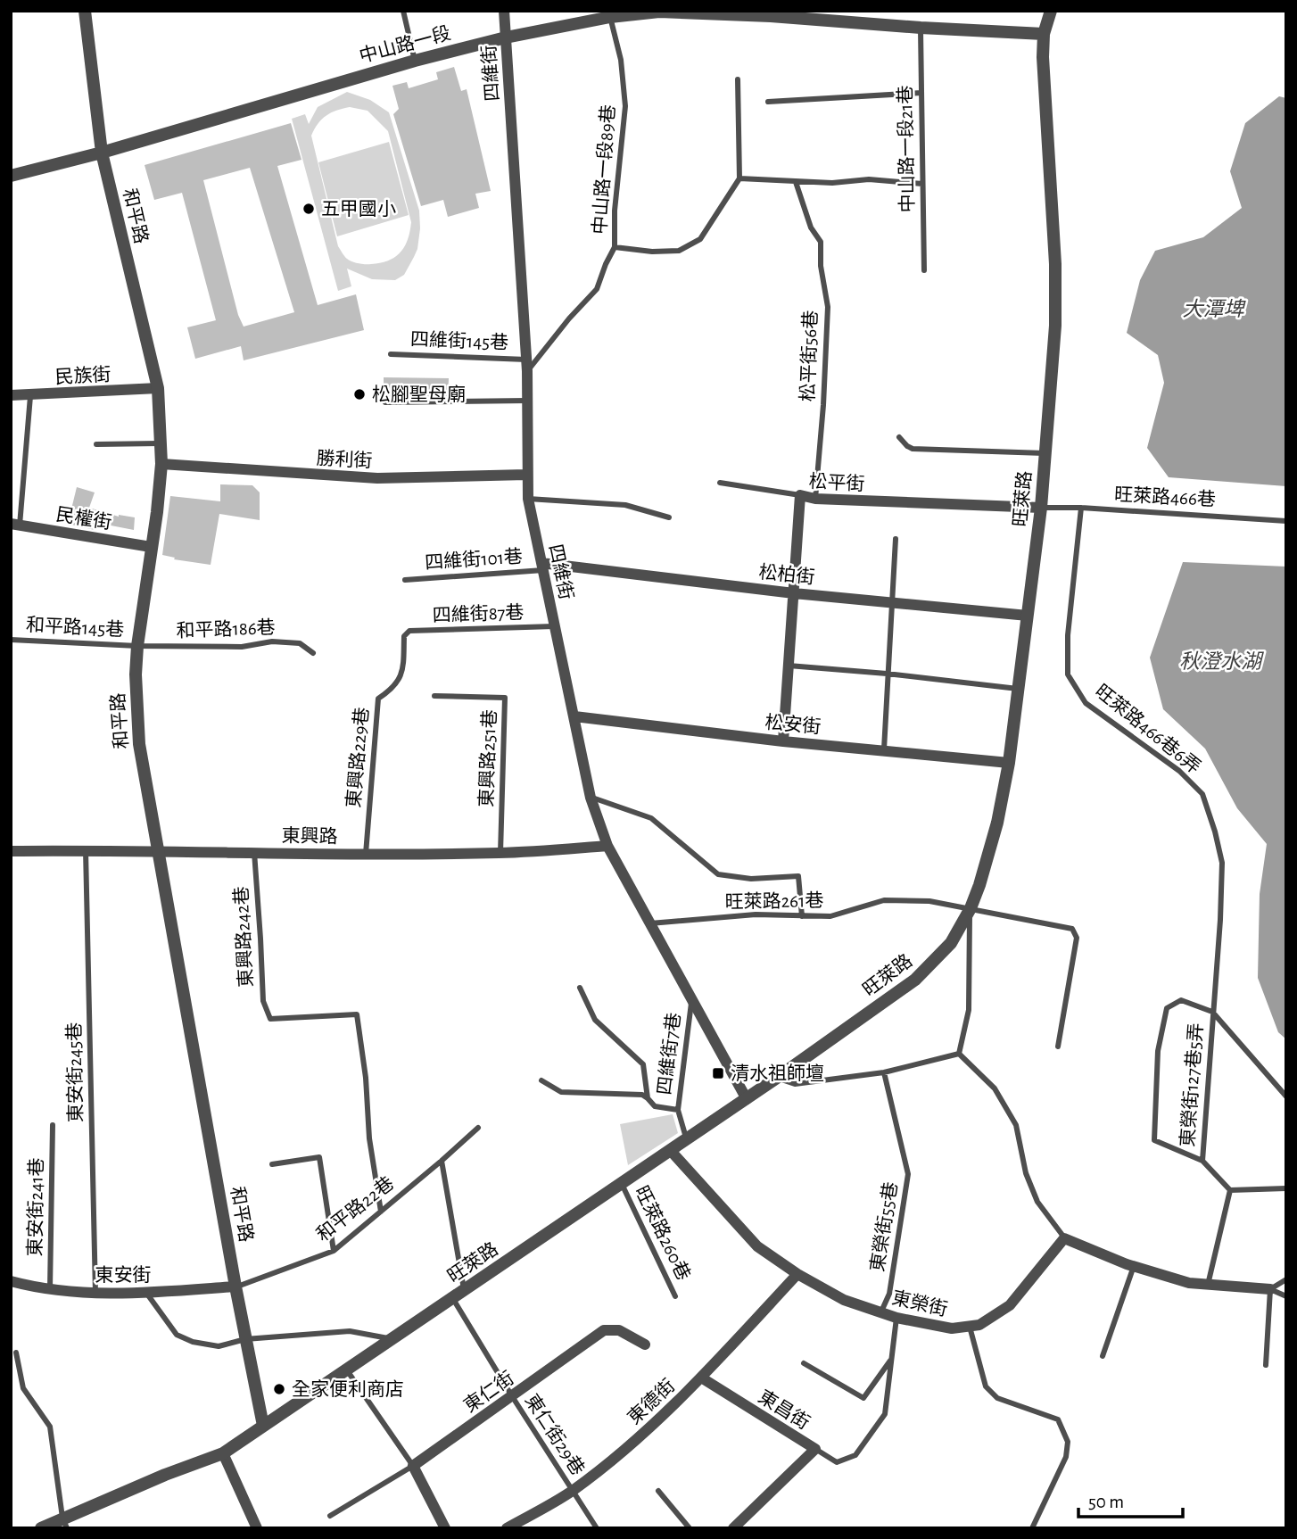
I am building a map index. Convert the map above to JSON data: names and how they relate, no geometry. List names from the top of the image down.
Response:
{
  "streets": {
    "street": [
      "中山路一段",
      "四維街",
      "和平路",
      "民族街",
      "勝利街",
      "松平街",
      "旺萊路",
      "民權街",
      "松柏街",
      "松安街",
      "東興路",
      "東安街",
      "東榮街",
      "東仁街",
      "東德街",
      "東昌街"
    ],
    "lane": [
      "中山路一段21巷",
      "中山路一段89巷",
      "四維街145巷",
      "松平街56巷",
      "旺萊路466巷",
      "四維街101巷",
      "四維街87巷",
      "和平路145巷",
      "和平路186巷",
      "旺萊路466巷6弄",
      "東興路229巷",
      "東興路251巷",
      "旺萊路261巷",
      "東興路242巷",
      "四維街7巷",
      "東安街245巷",
      "東榮街127巷5弄",
      "東安街241巷",
      "和平路22巷",
      "東榮街55巷",
      "旺萊路260巷",
      "東仁街29巷"
    ]
  },
  "crossings": [
    ["中山路一段", "四維街"],
    ["中山路一段", "中山路一段21巷"],
    ["中山路一段", "中山路一段89巷"],
    ["中山路一段", "和平路"],
    ["中山路一段", "旺萊路"],
    ["四維街", "中山路一段89巷"],
    ["四維街", "四維街145巷"],
    ["四維街", "勝利街"],
    ["四維街", "旺萊路"],
    ["四維街", "四維街101巷"],
    ["四維街", "松柏街"],
    ["四維街", "四維街87巷"],
    ["四維街", "松安街"],
    ["四維街", "東興路"],
    ["四維街", "旺萊路261巷"],
    ["四維街", "四維街7巷"],
    ["和平路", "民族街"],
    ["和平路", "勝利街"],
    ["和平路", "旺萊路"],
    ["和平路", "民權街"],
    ["和平路", "和平路145巷"],
    ["和平路", "和平路186巷"],
    ["和平路", "東興路"],
    ["和平路", "和平路22巷"],
    ["和平路", "東安街"],
    ["松平街56巷", "松平街"],
    ["松平街", "旺萊路466巷"],
    ["松平街", "旺萊路"],
    ["松平街", "松柏街"],
    ["松平街", "松安街"],
    ["旺萊路466巷", "旺萊路"],
    ["旺萊路466巷", "旺萊路466巷6弄"],
    ["旺萊路", "松柏街"],
    ["旺萊路", "松安街"],
    ["旺萊路", "旺萊路261巷"],
    ["旺萊路", "旺萊路260巷"],
    ["旺萊路", "東榮街"],
    ["旺萊路", "東仁街29巷"],
    ["四維街101巷", "松柏街"],
    ["四維街87巷", "東興路229巷"],
    ["和平路145巷", "和平路186巷"],
    ["旺萊路466巷6弄", "東榮街127巷5弄"],
    ["東興路229巷", "東興路"],
    ["東興路251巷", "東興路"],
    ["東興路", "東興路242巷"],
    ["東興路", "東安街245巷"],
    ["東興路242巷", "和平路22巷"],
    ["東安街245巷", "東安街"],
    ["東安街241巷", "東安街"],
    ["和平路22巷", "東安街"],
    ["東榮街55巷", "東榮街"],
    ["東榮街", "東德街"],
    ["東仁街", "東仁街29巷"],
    ["東德街", "東昌街"],
    ["東德街", "東仁街29巷"]
  ],
  "water": ["大潭埤", "秋澄水湖"],
  "places": {
    "other": ["五甲國小", "松腳聖母廟", "全家便利商店"],
    "transit": ["清水祖師壇"]
  },
  "scale_bar": "50 m"
}
